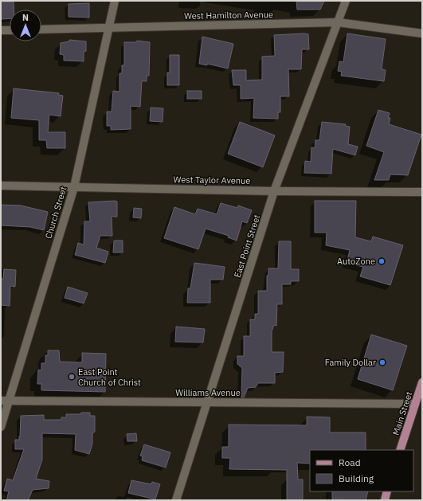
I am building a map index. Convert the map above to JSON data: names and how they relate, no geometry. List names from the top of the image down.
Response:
{
  "streets": {
    "main road": ["Main Street"],
    "street": [
      "West Hamilton Avenue",
      "West Taylor Avenue",
      "Church Street",
      "East Point Street",
      "Williams Avenue"
    ]
  },
  "crossings": [
    ["West Hamilton Avenue", "Church Street"],
    ["West Hamilton Avenue", "East Point Street"],
    ["West Taylor Avenue", "Church Street"],
    ["West Taylor Avenue", "East Point Street"],
    ["Church Street", "Williams Avenue"],
    ["East Point Street", "Williams Avenue"],
    ["Williams Avenue", "Main Street"]
  ],
  "places": ["AutoZone", "Family Dollar", "East Point Church of Christ"],
  "legend": ["Road", "Building"],
  "north": "top"
}
